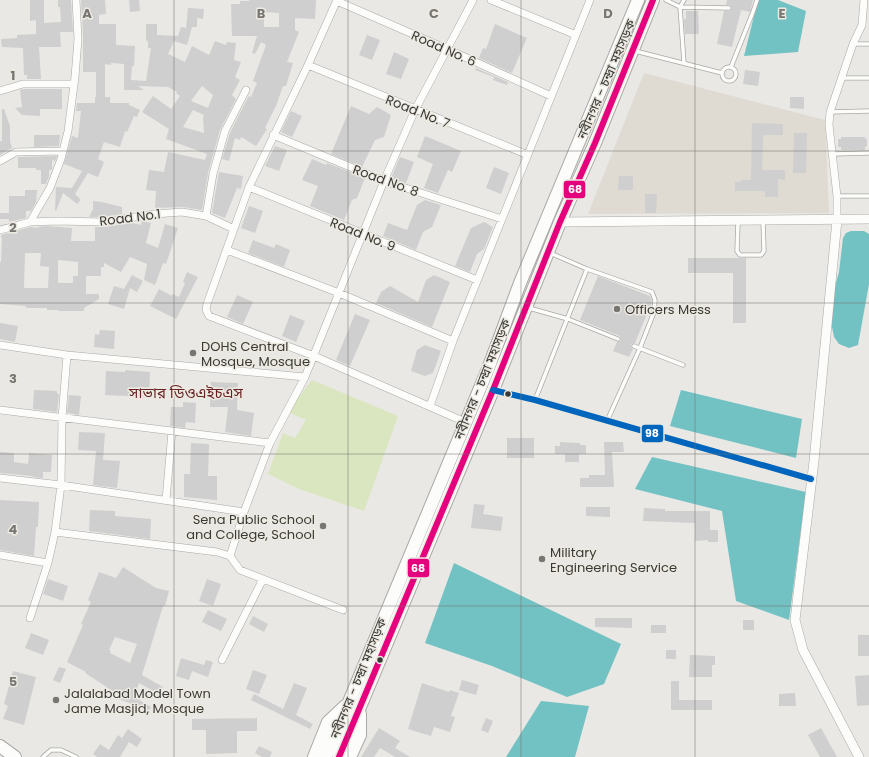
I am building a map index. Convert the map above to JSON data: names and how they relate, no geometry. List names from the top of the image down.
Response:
{
  "streets": {
    "highway": ["নবীনগর - চন্দ্রা মহাসড়ক"],
    "street": [
      "Road No. 6",
      "Road No. 7",
      "Road No. 8",
      "Road No.1",
      "Road No. 9"
    ]
  },
  "districts": ["সাভার ডিওএইচএস"],
  "places": [
    "Officers Mess",
    "DOHS Central Mosque, Mosque",
    "Sena Public School and College, School",
    "Military Engineering Service",
    "Jalalabad Model Town Jame Masjid, Mosque"
  ],
  "lines": ["transit line 68", "transit line 98"],
  "grid": {
    "columns": [
      "A",
      "B",
      "C",
      "D",
      "E"
    ],
    "rows": [
      "1",
      "2",
      "3",
      "4",
      "5"
    ]
  }
}
